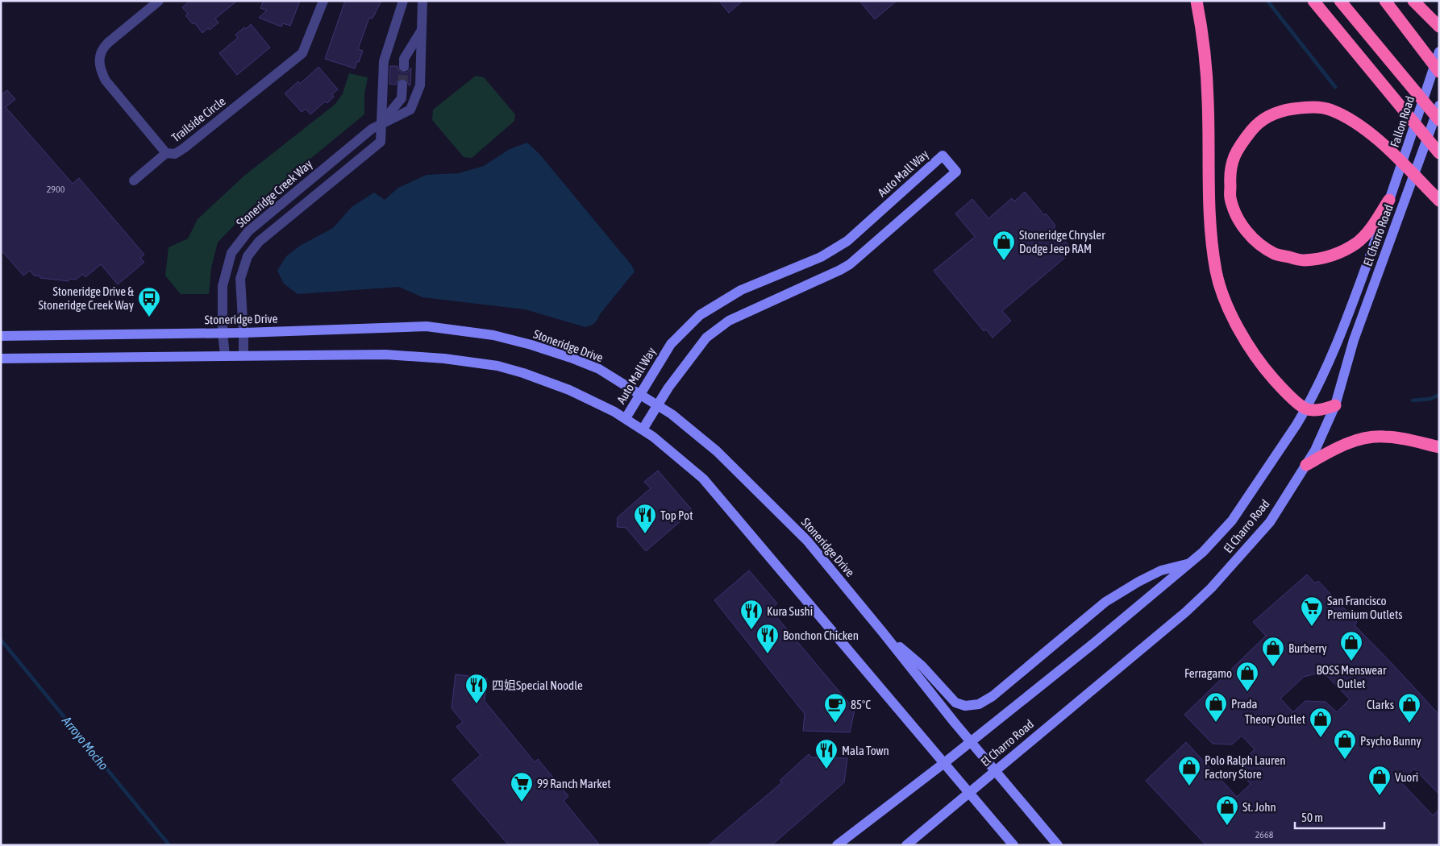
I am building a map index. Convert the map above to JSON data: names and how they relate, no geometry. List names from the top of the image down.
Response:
{
  "streets": {
    "main road": [
      "Fallon Road",
      "Auto Mall Way",
      "El Charro Road",
      "Stoneridge Drive"
    ],
    "street": ["Trailside Circle", "Stoneridge Creek Way"]
  },
  "crossings": [
    ["Fallon Road", "El Charro Road"],
    ["Auto Mall Way", "Stoneridge Drive"],
    ["Stoneridge Creek Way", "Stoneridge Drive"],
    ["El Charro Road", "Stoneridge Drive"]
  ],
  "water": ["Arroyo Mocho"],
  "places": {
    "shop": [
      "Stoneridge Chrysler Dodge Jeep RAM",
      "BOSS Menswear Outlet",
      "Burberry",
      "Ferragamo",
      "Prada",
      "Clarks",
      "Theory Outlet",
      "Psycho Bunny",
      "Polo Ralph Lauren Factory Store",
      "Vuori",
      "St. John"
    ],
    "bus stop": ["Stoneridge Drive & Stoneridge Creek Way"],
    "restaurant": [
      "Top Pot",
      "Kura Sushi",
      "Bonchon Chicken",
      "四姐Special Noodle",
      "Mala Town"
    ],
    "supermarket": ["San Francisco Premium Outlets", "99 Ranch Market"],
    "cafe": ["85°C"]
  },
  "house_numbers": ["2900", "2668"],
  "scale_bar": "50 m"
}
